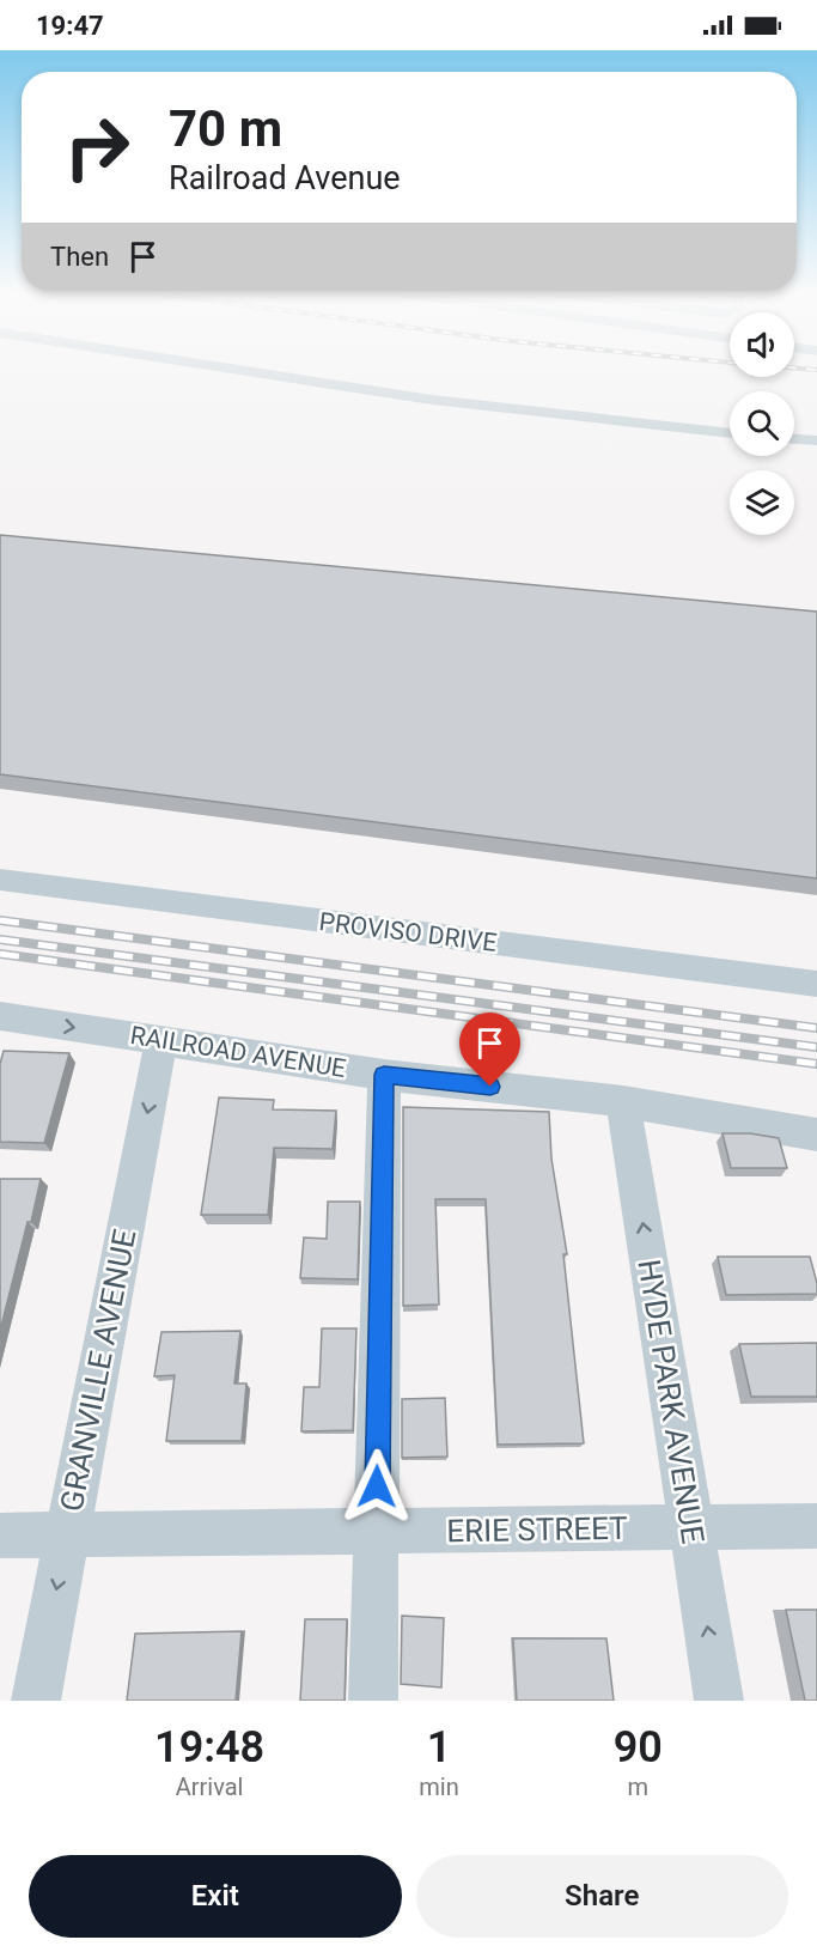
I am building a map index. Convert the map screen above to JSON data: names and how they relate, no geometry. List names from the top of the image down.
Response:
{
  "streets": {
    "street": [
      "PROVISO DRIVE",
      "RAILROAD AVENUE",
      "GRANVILLE AVENUE",
      "HYDE PARK AVENUE",
      "ERIE STREET"
    ]
  },
  "crossings": [
    ["RAILROAD AVENUE", "GRANVILLE AVENUE"],
    ["RAILROAD AVENUE", "HYDE PARK AVENUE"],
    ["GRANVILLE AVENUE", "ERIE STREET"],
    ["HYDE PARK AVENUE", "ERIE STREET"]
  ],
  "one_way": ["GRANVILLE AVENUE", "HYDE PARK AVENUE"],
  "page": {
    "status": "19:47",
    "turn": ["70 m", "Railroad Avenue"],
    "then": "Then",
    "eta": [
      "19:48",
      "Arrival",
      "1",
      "min",
      "90",
      "m"
    ],
    "buttons": ["Exit", "Share"]
  }
}
